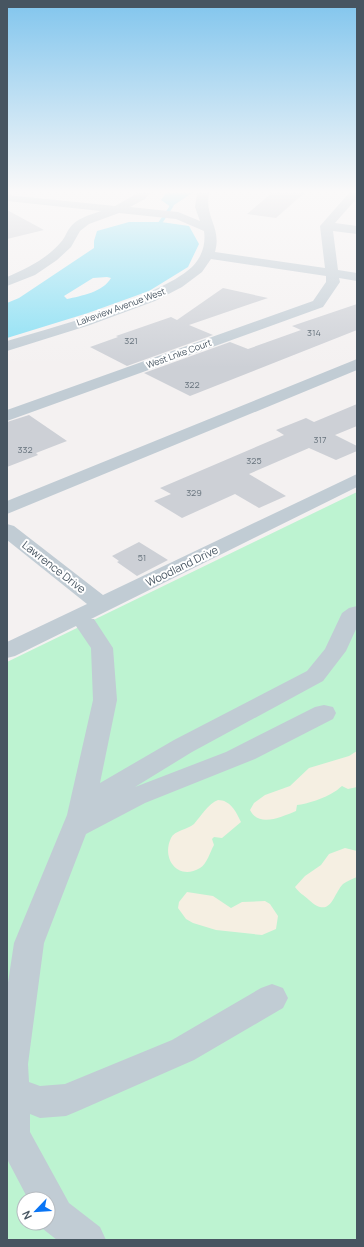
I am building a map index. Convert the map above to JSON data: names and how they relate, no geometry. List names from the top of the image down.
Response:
{
  "streets": {
    "street": [
      "Lakeview Avenue West",
      "West Lnke Court",
      "Woodland Drive",
      "Lawrence Drive"
    ]
  },
  "crossings": [
    ["Woodland Drive", "Lawrence Drive"]
  ],
  "house_numbers": [
    "314",
    "321",
    "322",
    "317",
    "332",
    "325",
    "329",
    "51"
  ],
  "north": "bottom left"
}
